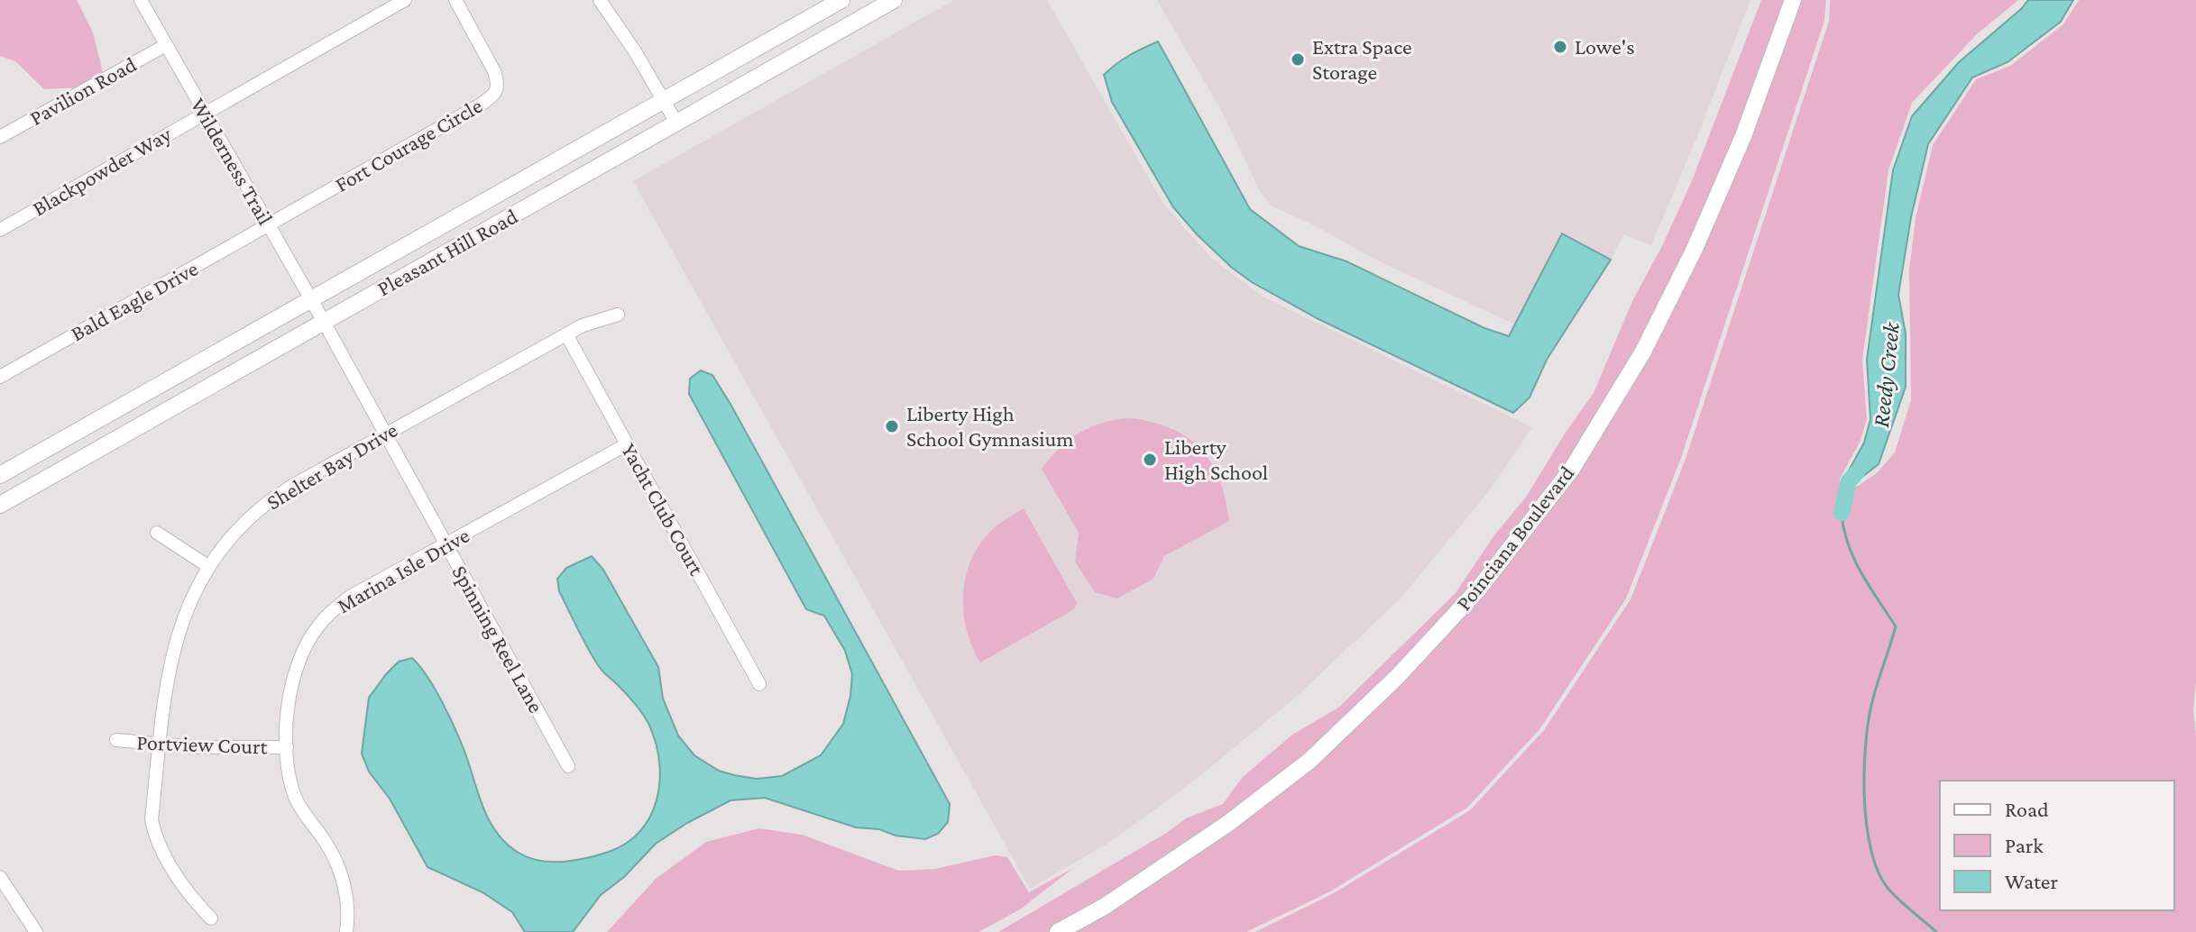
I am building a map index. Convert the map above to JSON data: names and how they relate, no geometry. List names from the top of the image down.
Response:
{
  "streets": {
    "main road": ["Pleasant Hill Road", "Poinciana Boulevard"],
    "street": [
      "Pavilion Road",
      "Fort Courage Circle",
      "Wilderness Trail",
      "Blackpowder Way",
      "Bald Eagle Drive",
      "Shelter Bay Drive",
      "Yacht Club Court",
      "Marina Isle Drive",
      "Spinning Reel Lane",
      "Portview Court"
    ]
  },
  "crossings": [
    ["Pavilion Road", "Wilderness Trail"],
    ["Fort Courage Circle", "Wilderness Trail"],
    ["Fort Courage Circle", "Bald Eagle Drive"],
    ["Wilderness Trail", "Blackpowder Way"],
    ["Wilderness Trail", "Pleasant Hill Road"],
    ["Wilderness Trail", "Bald Eagle Drive"],
    ["Wilderness Trail", "Spinning Reel Lane"],
    ["Pleasant Hill Road", "Spinning Reel Lane"],
    ["Shelter Bay Drive", "Yacht Club Court"],
    ["Shelter Bay Drive", "Spinning Reel Lane"],
    ["Shelter Bay Drive", "Portview Court"],
    ["Yacht Club Court", "Marina Isle Drive"],
    ["Marina Isle Drive", "Spinning Reel Lane"],
    ["Marina Isle Drive", "Portview Court"]
  ],
  "water": ["Reedy Creek"],
  "places": [
    "Lowe's",
    "Extra Space Storage",
    "Liberty High School Gymnasium",
    "Liberty High School"
  ],
  "legend": ["Road", "Park", "Water"]
}
